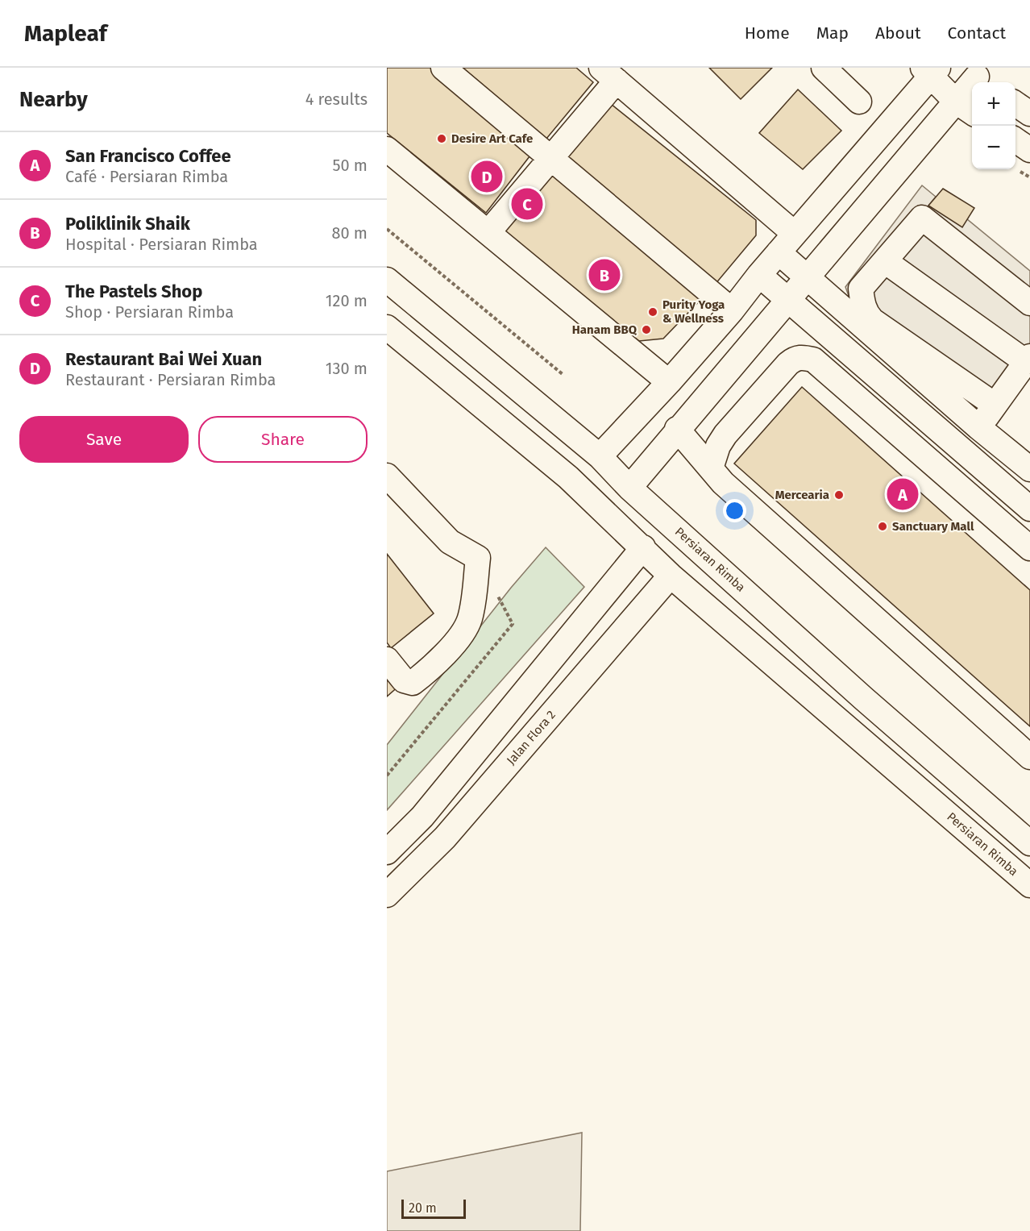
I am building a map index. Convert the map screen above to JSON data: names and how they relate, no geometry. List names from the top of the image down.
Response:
{
  "streets": {
    "street": ["Persiaran Rimba", "Jalan Flora 2"]
  },
  "crossings": [
    ["Persiaran Rimba", "Jalan Flora 2"]
  ],
  "places": [
    "Desire Art Cafe",
    "Purity Yoga & Wellness",
    "Hanam BBQ",
    "Mercearia",
    "Sanctuary Mall"
  ],
  "scale_bar": "20 m",
  "page": {
    "header": "Mapleaf",
    "nav": [
      "Home",
      "Map",
      "About",
      "Contact"
    ],
    "heading": ["Nearby", "4 results"],
    "map_buttons": ["+", "−"],
    "list": [
      {
        "mark": "A",
        "name": "San Francisco Coffee",
        "note": "Café · Persiaran Rimba",
        "value": "50 m"
      },
      {
        "mark": "B",
        "name": "Poliklinik Shaik",
        "note": "Hospital · Persiaran Rimba",
        "value": "80 m"
      },
      {
        "mark": "C",
        "name": "The Pastels Shop",
        "note": "Shop · Persiaran Rimba",
        "value": "120 m"
      },
      {
        "mark": "D",
        "name": "Restaurant Bai Wei Xuan",
        "note": "Restaurant · Persiaran Rimba",
        "value": "130 m"
      }
    ],
    "pins": [
      "D",
      "C",
      "B",
      "A"
    ],
    "buttons": ["Save", "Share"],
    "scale": "20 m"
  }
}
